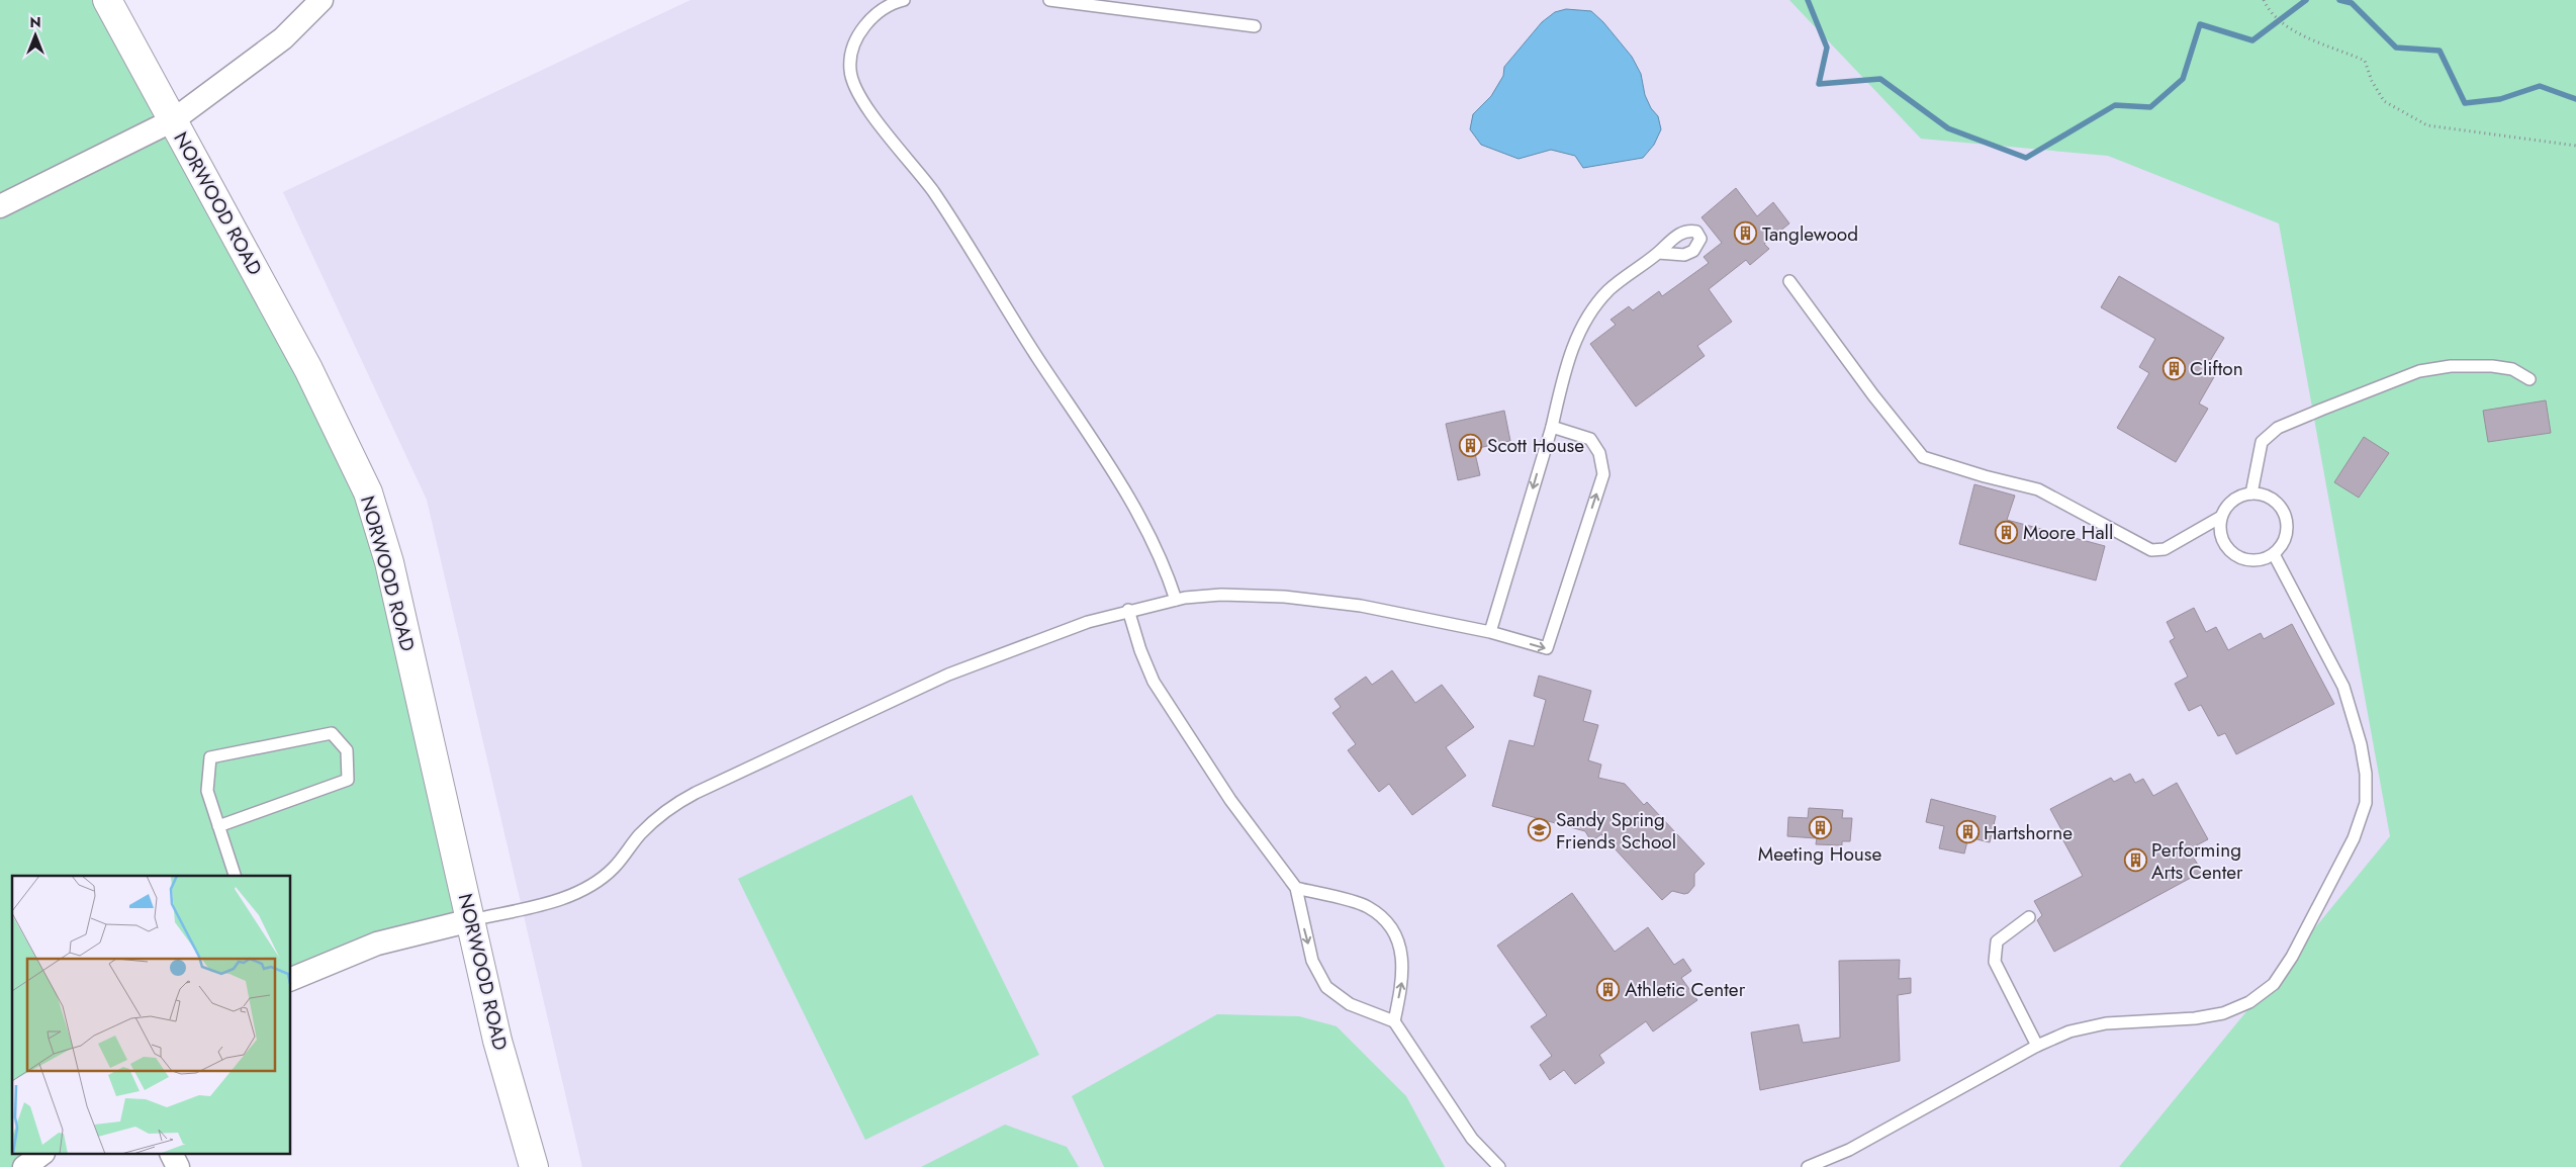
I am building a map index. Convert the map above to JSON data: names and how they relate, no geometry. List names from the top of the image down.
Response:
{
  "streets": {
    "main road": ["NORWOOD ROAD"]
  },
  "places": {
    "building": [
      "Tanglewood",
      "Clifton",
      "Scott House",
      "Moore Hall",
      "Meeting House",
      "Hartshorne",
      "Performing Arts Center",
      "Athletic Center"
    ],
    "school or university": ["Sandy Spring Friends School"]
  },
  "north": "top"
}
